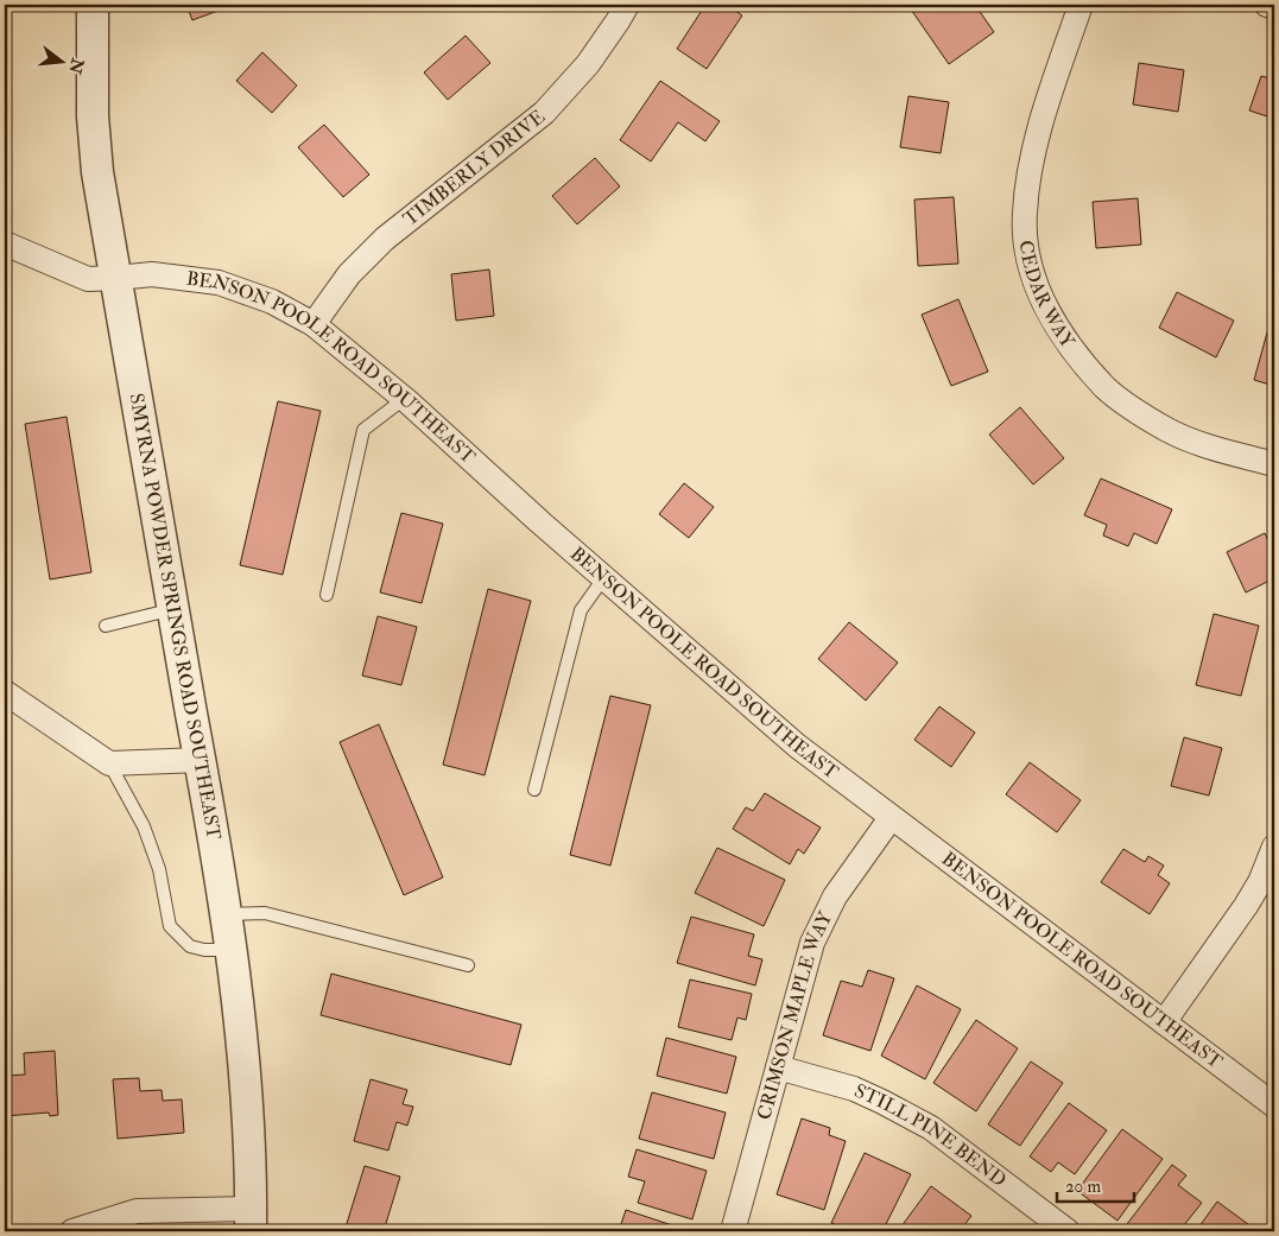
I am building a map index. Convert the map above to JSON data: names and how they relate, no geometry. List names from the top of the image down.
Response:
{
  "streets": {
    "street": [
      "TIMBERLY DRIVE",
      "CEDAR WAY",
      "BENSON POOLE ROAD SOUTHEAST",
      "SMYRNA POWDER SPRINGS ROAD SOUTHEAST",
      "CRIMSON MAPLE WAY",
      "STILL PINE BEND"
    ]
  },
  "crossings": [
    ["TIMBERLY DRIVE", "BENSON POOLE ROAD SOUTHEAST"],
    ["BENSON POOLE ROAD SOUTHEAST", "SMYRNA POWDER SPRINGS ROAD SOUTHEAST"],
    ["BENSON POOLE ROAD SOUTHEAST", "CRIMSON MAPLE WAY"],
    ["CRIMSON MAPLE WAY", "STILL PINE BEND"]
  ],
  "scale_bar": "20 m",
  "north": "right"
}
